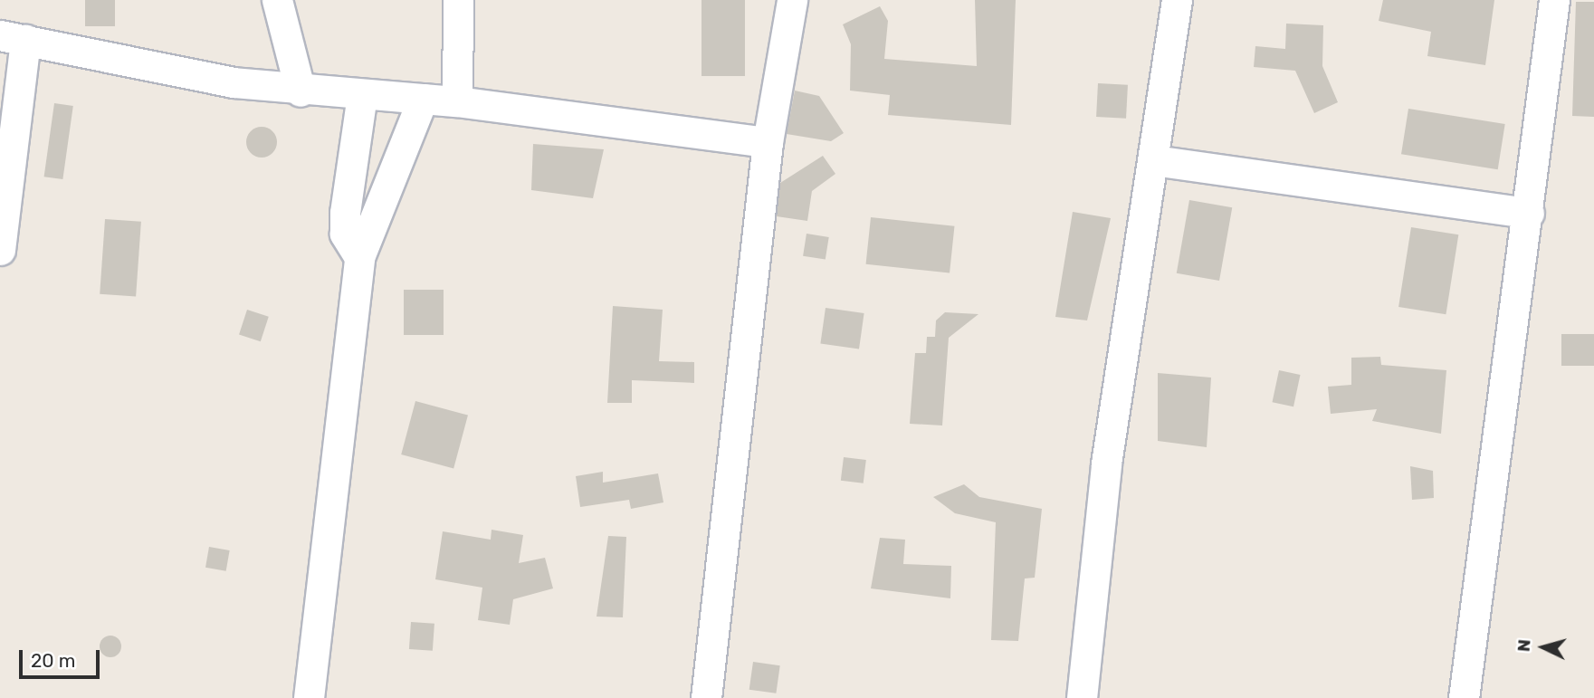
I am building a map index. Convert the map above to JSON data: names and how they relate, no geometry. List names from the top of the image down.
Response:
{
  "scale_bar": "20 m",
  "north": "left"
}
